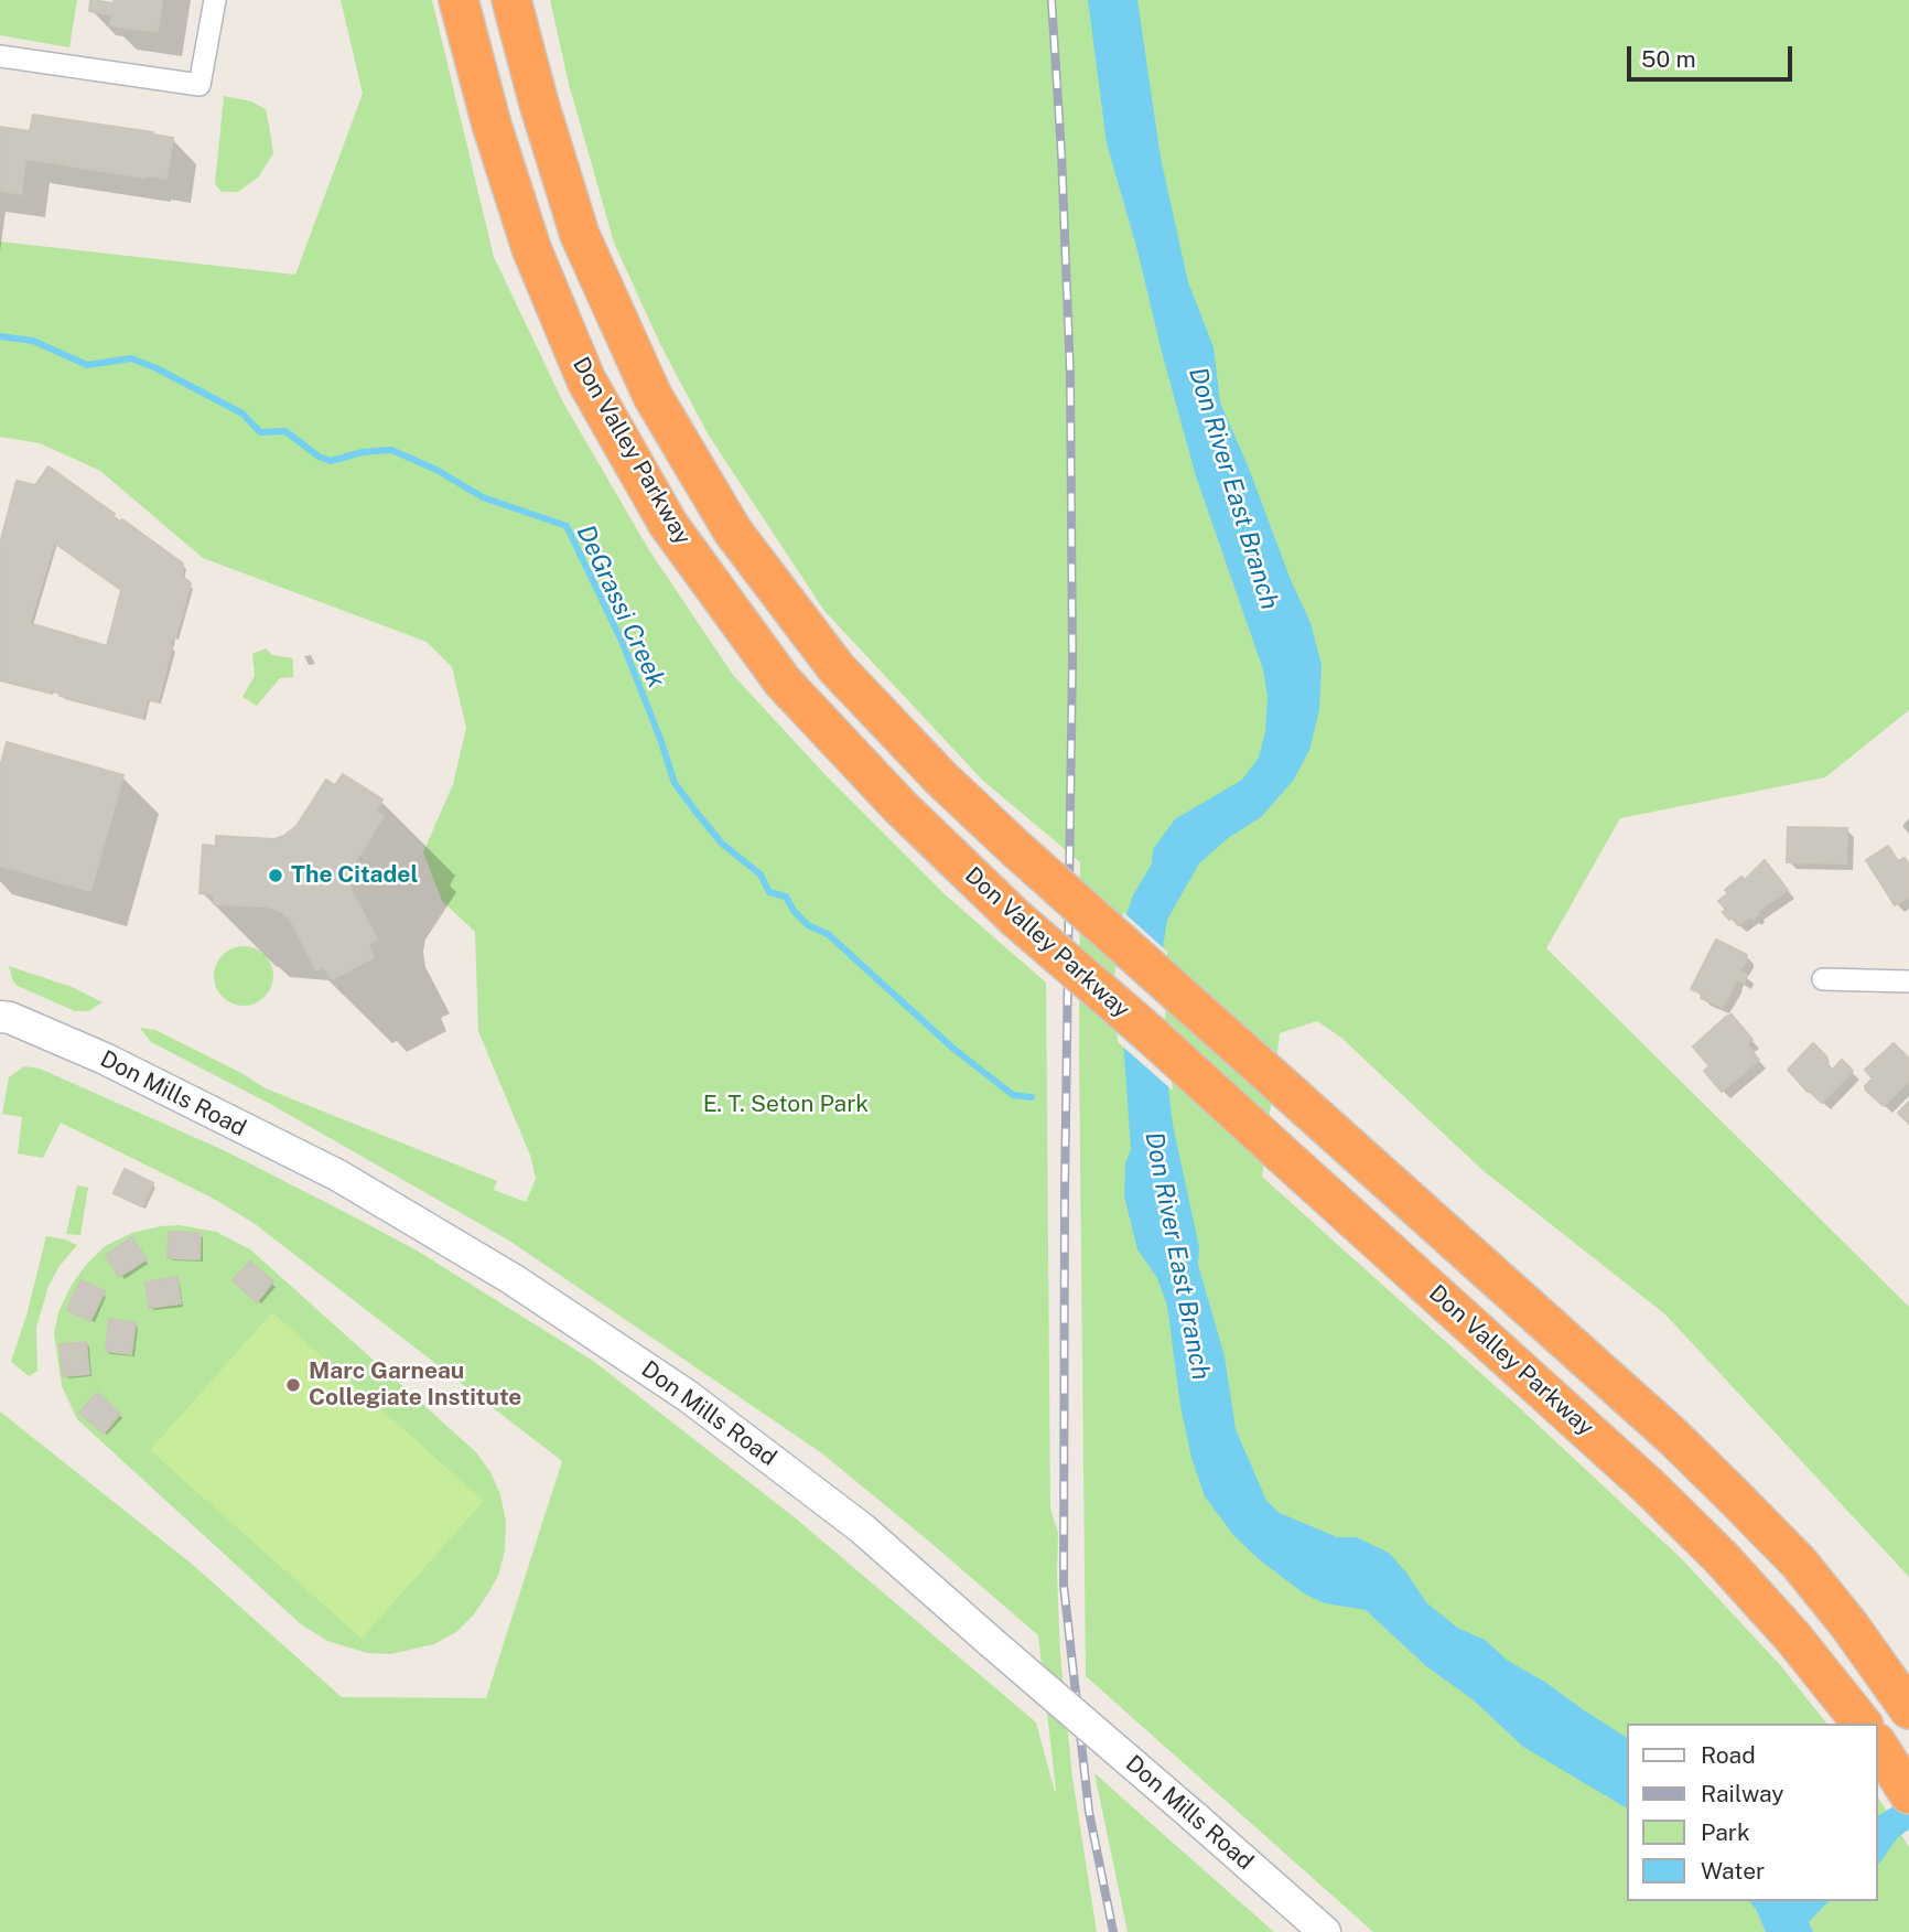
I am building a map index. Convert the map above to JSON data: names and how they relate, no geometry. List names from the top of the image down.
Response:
{
  "streets": {
    "highway": ["Don Valley Parkway"],
    "main road": ["Don Mills Road"]
  },
  "water": ["Don River East Branch", "DeGrassi Creek"],
  "parks": ["E. T. Seton Park"],
  "places": ["The Citadel", "Marc Garneau Collegiate Institute"],
  "legend": [
    "Road",
    "Railway",
    "Park",
    "Water"
  ],
  "scale_bar": "50 m"
}
